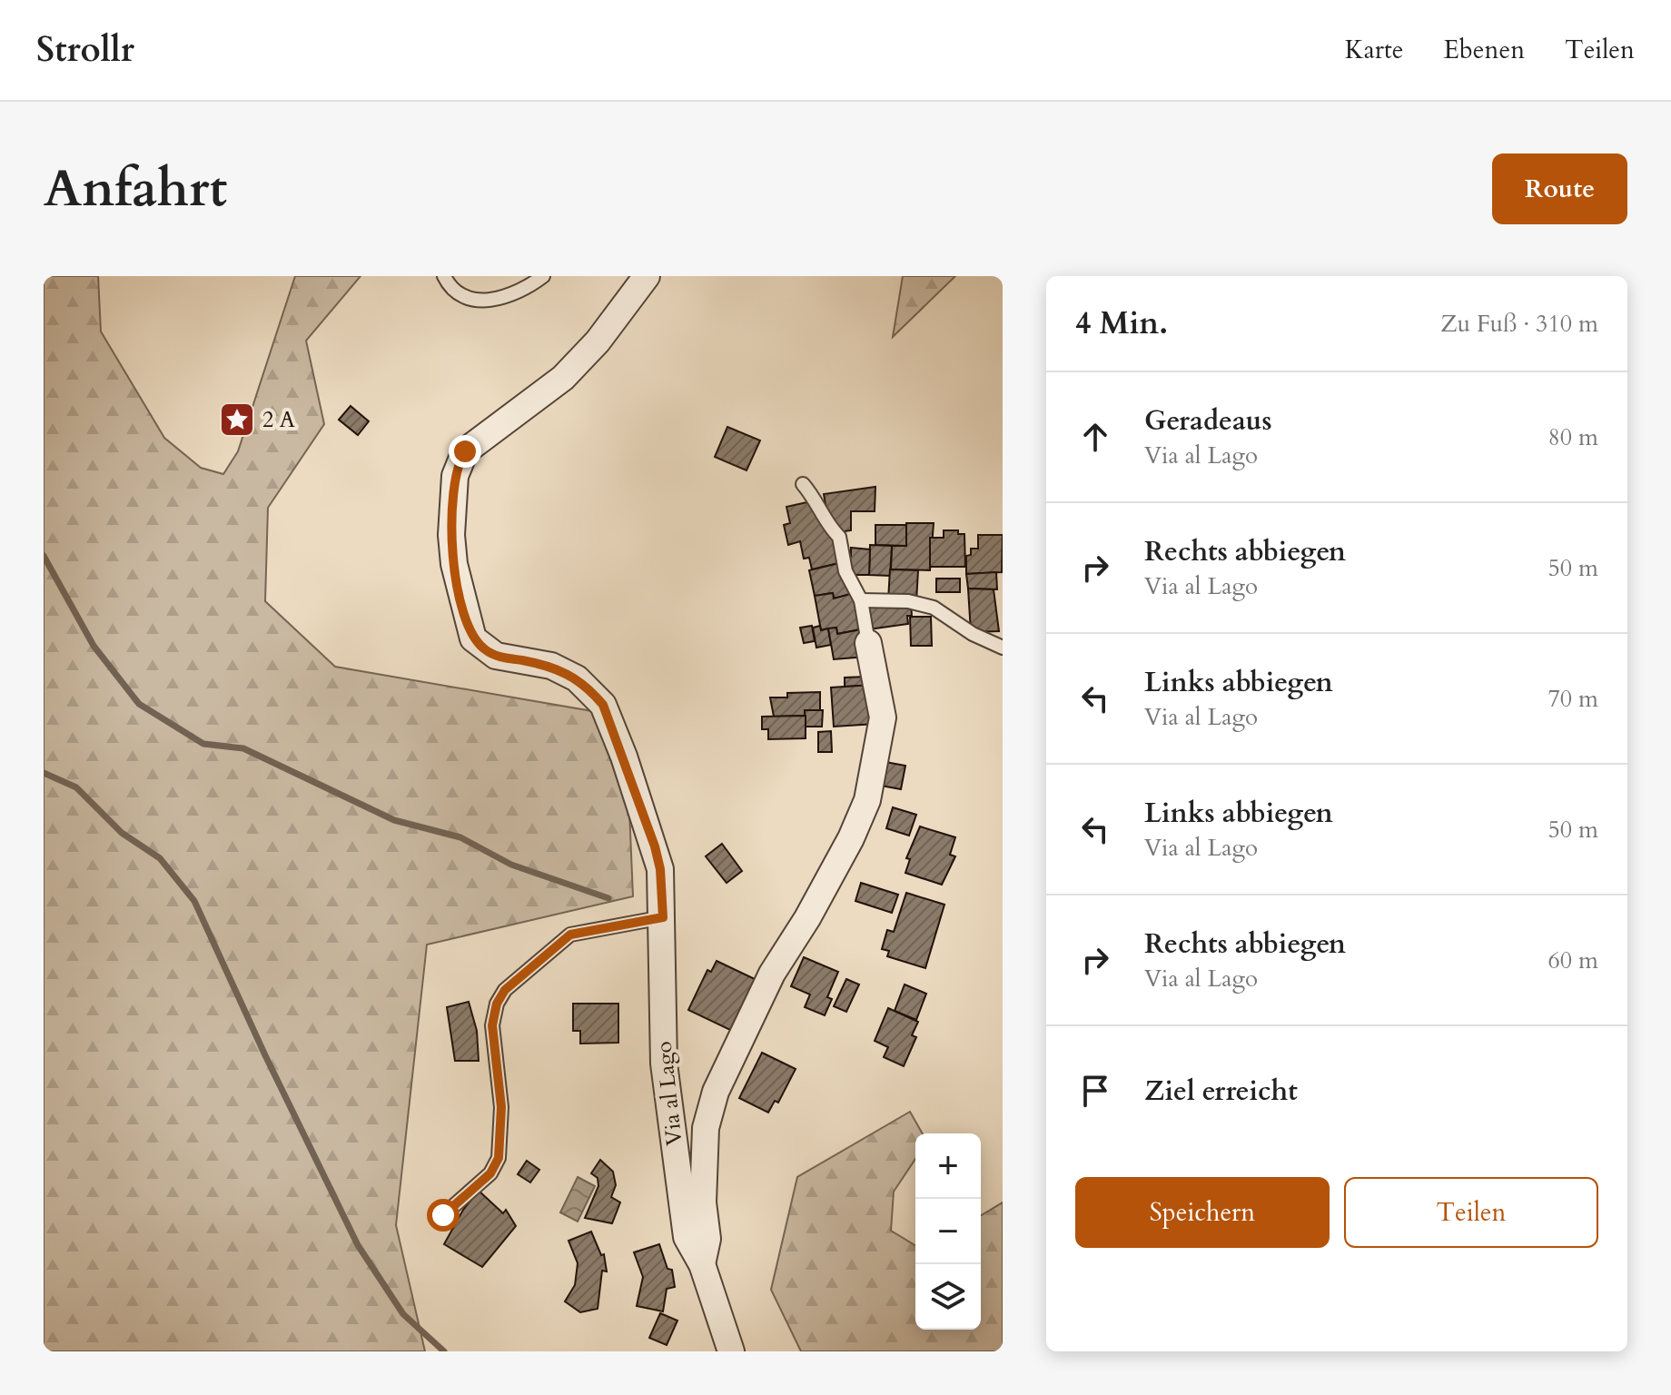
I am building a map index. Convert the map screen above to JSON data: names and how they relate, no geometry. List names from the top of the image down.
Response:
{
  "streets": {
    "street": ["Via al Lago"]
  },
  "places": {
    "place": ["2 A"]
  },
  "page": {
    "header": "Strollr",
    "nav": ["Karte", "Ebenen", "Teilen"],
    "buttons": [
      "Route",
      ["Speichern", "Teilen"]
    ],
    "title": "Anfahrt",
    "heading": ["4 Min.", "Zu Fuß · 310 m"],
    "list": [
      ["Geradeaus", "Via al Lago", "80 m"],
      ["Rechts abbiegen", "Via al Lago", "50 m"],
      ["Links abbiegen", "Via al Lago", "70 m"],
      ["Links abbiegen", "Via al Lago", "50 m"],
      ["Rechts abbiegen", "Via al Lago", "60 m"],
      "Ziel erreicht"
    ],
    "map_buttons": ["+", "−"]
  }
}
